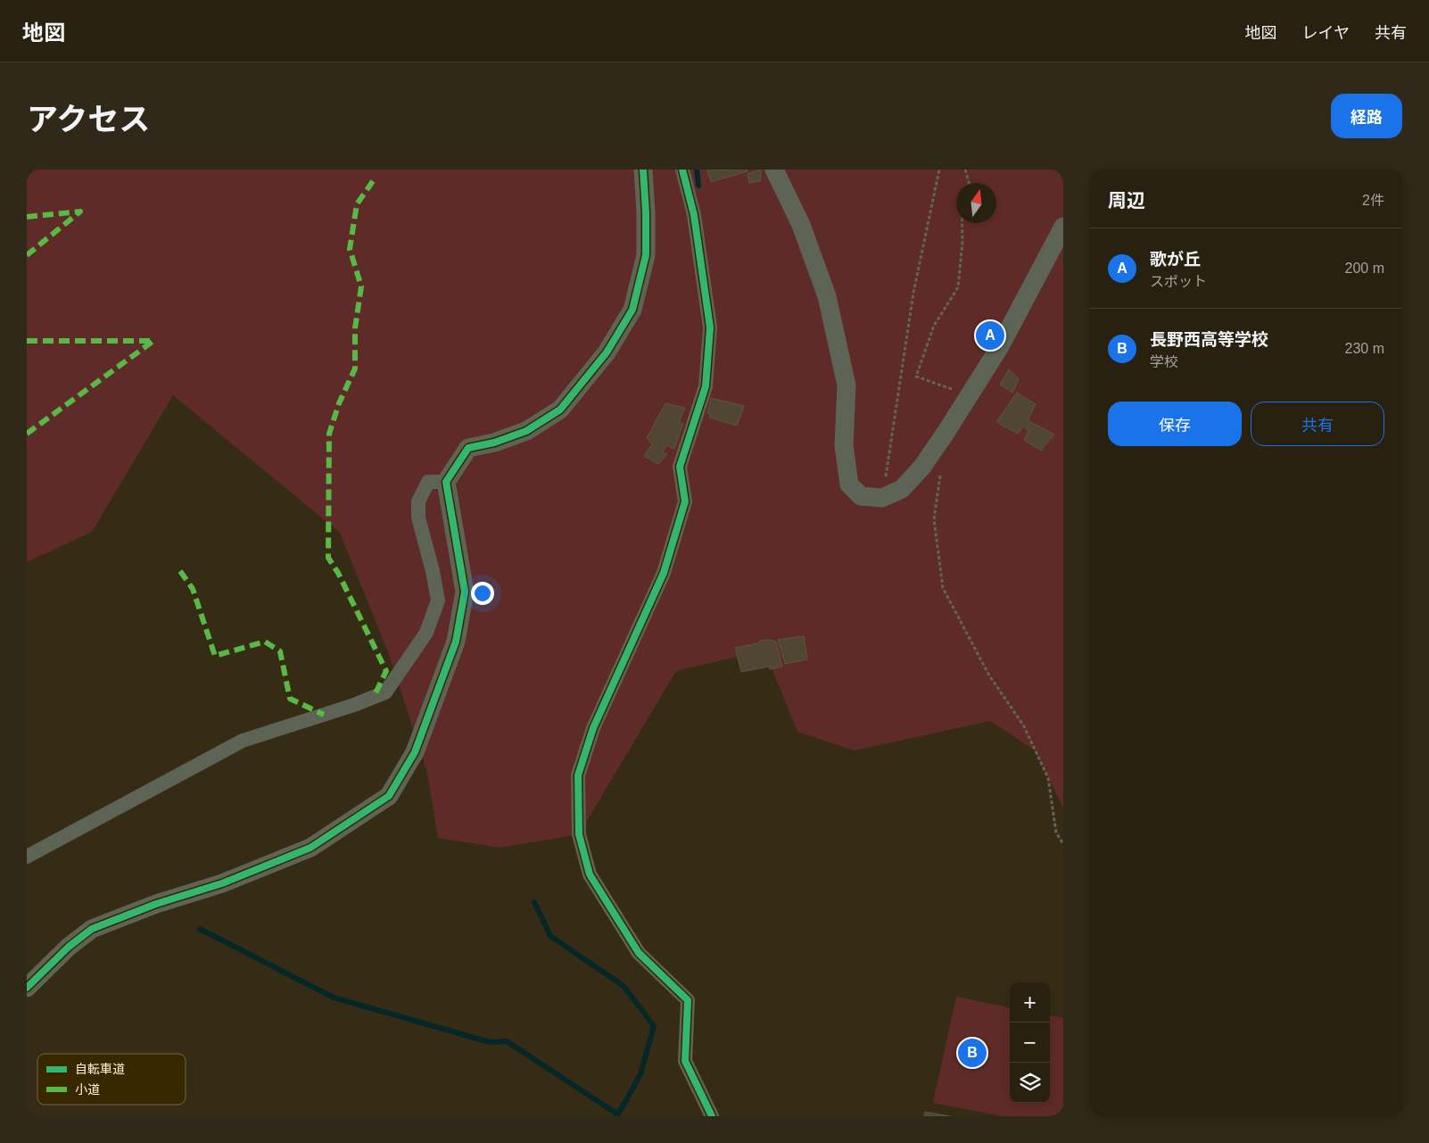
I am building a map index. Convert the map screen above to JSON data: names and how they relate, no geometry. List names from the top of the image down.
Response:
{
  "legend": ["自転車道", "小道"],
  "north": "top",
  "page": {
    "header": "地図",
    "nav": ["地図", "レイヤ", "共有"],
    "title": "アクセス",
    "buttons": [
      "経路",
      ["保存", "共有"]
    ],
    "heading": ["周辺", "2件"],
    "list": [
      {
        "mark": "A",
        "name": "歌が丘",
        "note": "スポット",
        "value": "200 m"
      },
      {
        "mark": "B",
        "name": "長野西高等学校",
        "note": "学校",
        "value": "230 m"
      }
    ],
    "pins": ["A", "B"],
    "map_buttons": ["+", "−"]
  }
}
